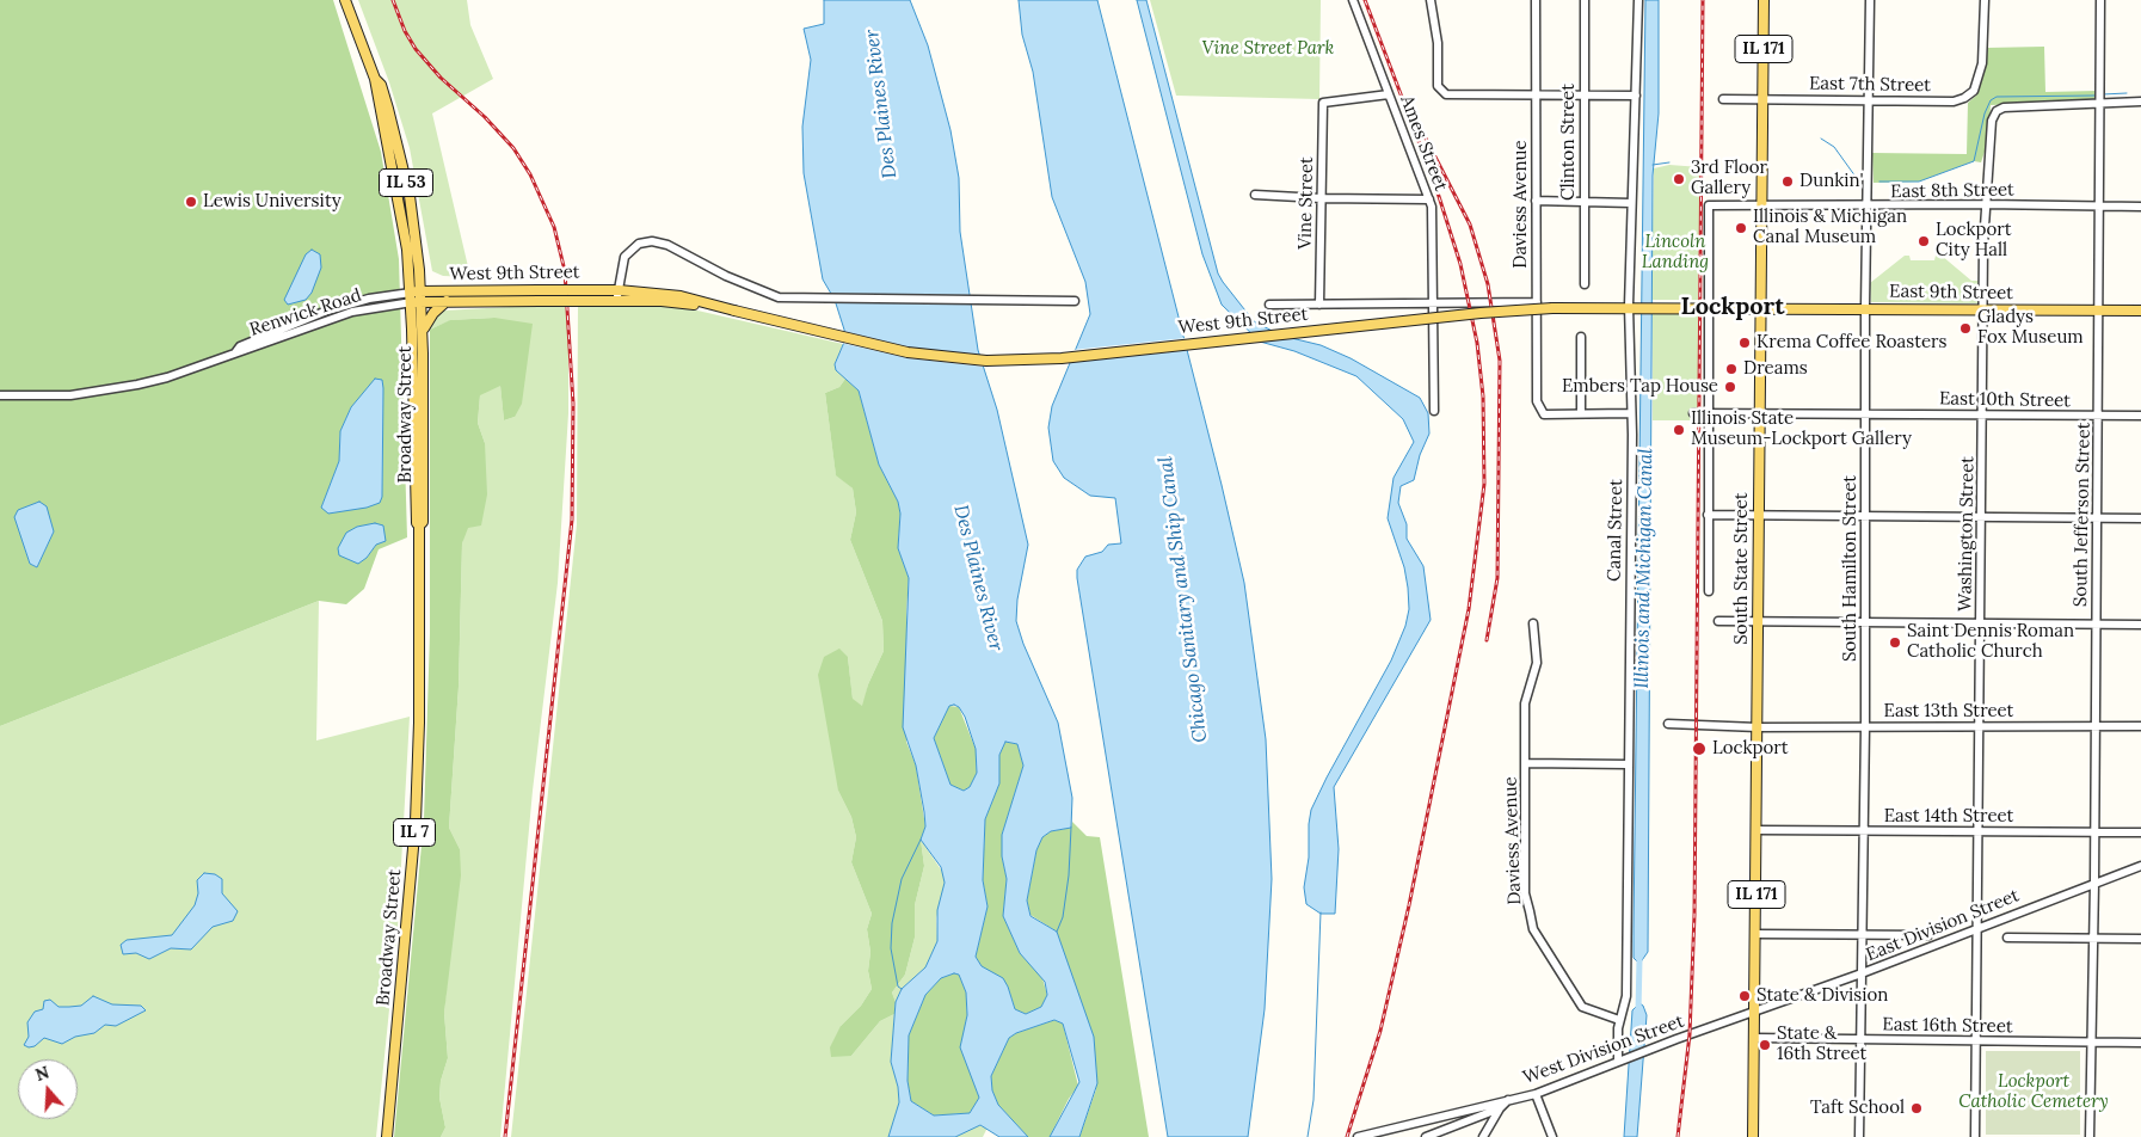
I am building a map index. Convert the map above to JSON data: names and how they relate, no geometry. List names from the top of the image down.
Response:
{
  "streets": {
    "main road": [
      "IL 171",
      "IL 53",
      "West 9th Street",
      "East 9th Street",
      "Broadway Street",
      "South State Street",
      "IL 7"
    ],
    "street": [
      "East 7th Street",
      "Clinton Street",
      "Ames Street",
      "East 8th Street",
      "Vine Street",
      "Daviess Avenue",
      "Renwick Road",
      "East 10th Street",
      "South Jefferson Street",
      "Canal Street",
      "Washington Street",
      "South Hamilton Street",
      "East 13th Street",
      "East 14th Street",
      "East Division Street",
      "East 16th Street",
      "West Division Street"
    ]
  },
  "crossings": [
    ["East 7th Street", "South State Street"],
    ["East 7th Street", "South Hamilton Street"],
    ["Ames Street", "Vine Street"],
    ["Ames Street", "Daviess Avenue"],
    ["Ames Street", "West 9th Street"],
    ["IL 53", "West 9th Street"],
    ["IL 53", "Renwick Road"],
    ["IL 53", "IL 7"],
    ["East 8th Street", "West 9th Street"],
    ["East 8th Street", "South Jefferson Street"],
    ["East 8th Street", "Washington Street"],
    ["East 8th Street", "South State Street"],
    ["East 8th Street", "South Hamilton Street"],
    ["Vine Street", "West 9th Street"],
    ["Daviess Avenue", "West 9th Street"],
    ["Daviess Avenue", "Canal Street"],
    ["West 9th Street", "East 9th Street"],
    ["West 9th Street", "Renwick Road"],
    ["West 9th Street", "Broadway Street"],
    ["West 9th Street", "Canal Street"],
    ["West 9th Street", "South State Street"],
    ["West 9th Street", "IL 7"],
    ["East 9th Street", "South Jefferson Street"],
    ["East 9th Street", "Washington Street"],
    ["East 9th Street", "South State Street"],
    ["East 9th Street", "South Hamilton Street"],
    ["Renwick Road", "Broadway Street"],
    ["Renwick Road", "IL 7"],
    ["East 10th Street", "South Jefferson Street"],
    ["East 10th Street", "Washington Street"],
    ["East 10th Street", "South State Street"],
    ["East 10th Street", "South Hamilton Street"],
    ["Broadway Street", "IL 7"],
    ["South Jefferson Street", "Washington Street"],
    ["South Jefferson Street", "East 13th Street"],
    ["South Jefferson Street", "East 14th Street"],
    ["South Jefferson Street", "East Division Street"],
    ["South Jefferson Street", "East 16th Street"],
    ["Canal Street", "West Division Street"],
    ["Washington Street", "East 13th Street"],
    ["Washington Street", "East 14th Street"],
    ["Washington Street", "East Division Street"],
    ["Washington Street", "East 16th Street"],
    ["South State Street", "East 13th Street"],
    ["South State Street", "East 14th Street"],
    ["South State Street", "East Division Street"],
    ["South State Street", "East 16th Street"],
    ["South State Street", "West Division Street"],
    ["South Hamilton Street", "East 13th Street"],
    ["South Hamilton Street", "East 14th Street"],
    ["South Hamilton Street", "East Division Street"],
    ["South Hamilton Street", "East 16th Street"],
    ["East Division Street", "West Division Street"]
  ],
  "districts": ["Lockport"],
  "water": ["Des Plaines River", "Illinois and Michigan Canal", "Chicago Sanitary and Ship Canal"],
  "parks": ["Vine Street Park", "Lincoln Landing", "Lockport Catholic Cemetery"],
  "places": [
    "3rd Floor Gallery",
    "Dunkin'",
    "Lewis University",
    "Illinois & Michigan Canal Museum",
    "Lockport City Hall",
    "Gladys Fox Museum",
    "Krema Coffee Roasters",
    "Dreams",
    "Embers Tap House",
    "Illinois State Museum-Lockport Gallery",
    "Saint Dennis Roman Catholic Church",
    "Lockport",
    "State & Division",
    "State & 16th Street",
    "Taft School"
  ],
  "north": "top"
}
